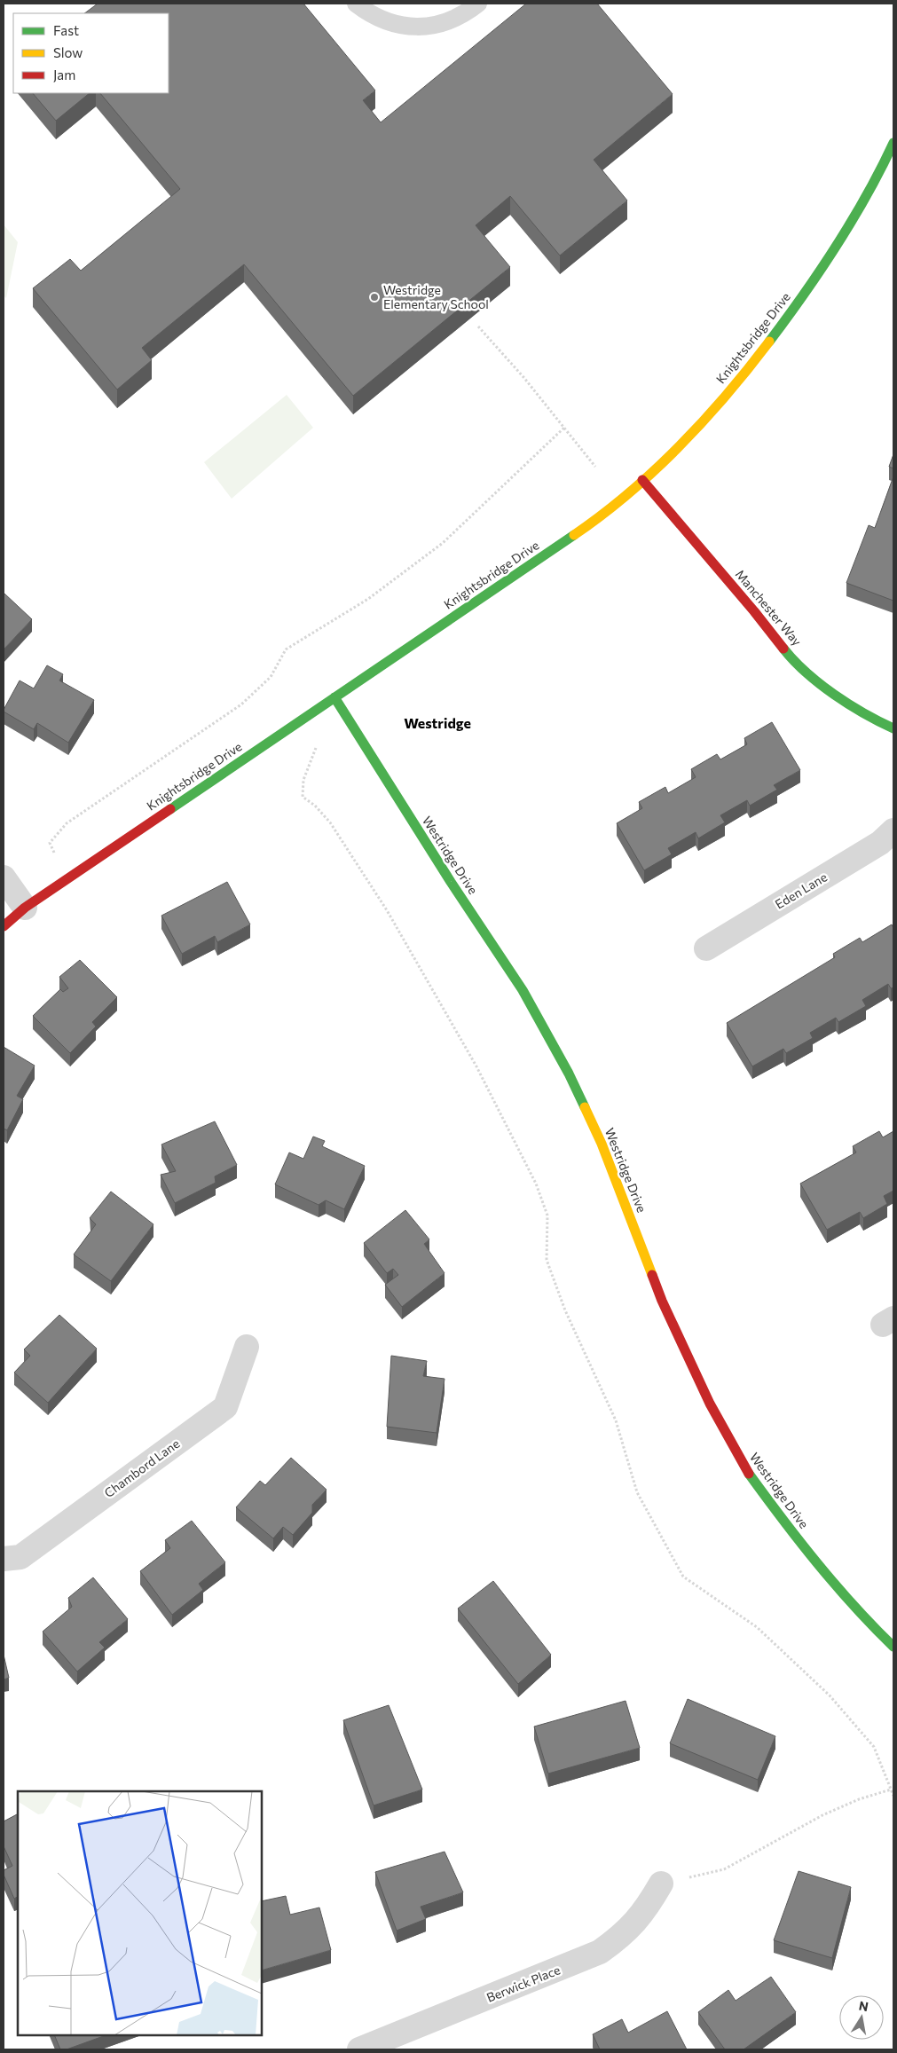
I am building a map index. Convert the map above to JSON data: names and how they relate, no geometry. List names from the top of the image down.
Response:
{
  "streets": {
    "street": [
      "Knightsbridge Drive",
      "Manchester Way",
      "Westridge Drive",
      "Eden Lane",
      "Chambord Lane",
      "Berwick Place"
    ]
  },
  "crossings": [
    ["Knightsbridge Drive", "Manchester Way"],
    ["Knightsbridge Drive", "Westridge Drive"]
  ],
  "districts": ["Westridge"],
  "places": ["Westridge Elementary School"],
  "legend": ["Fast", "Slow", "Jam"],
  "north": "top"
}
